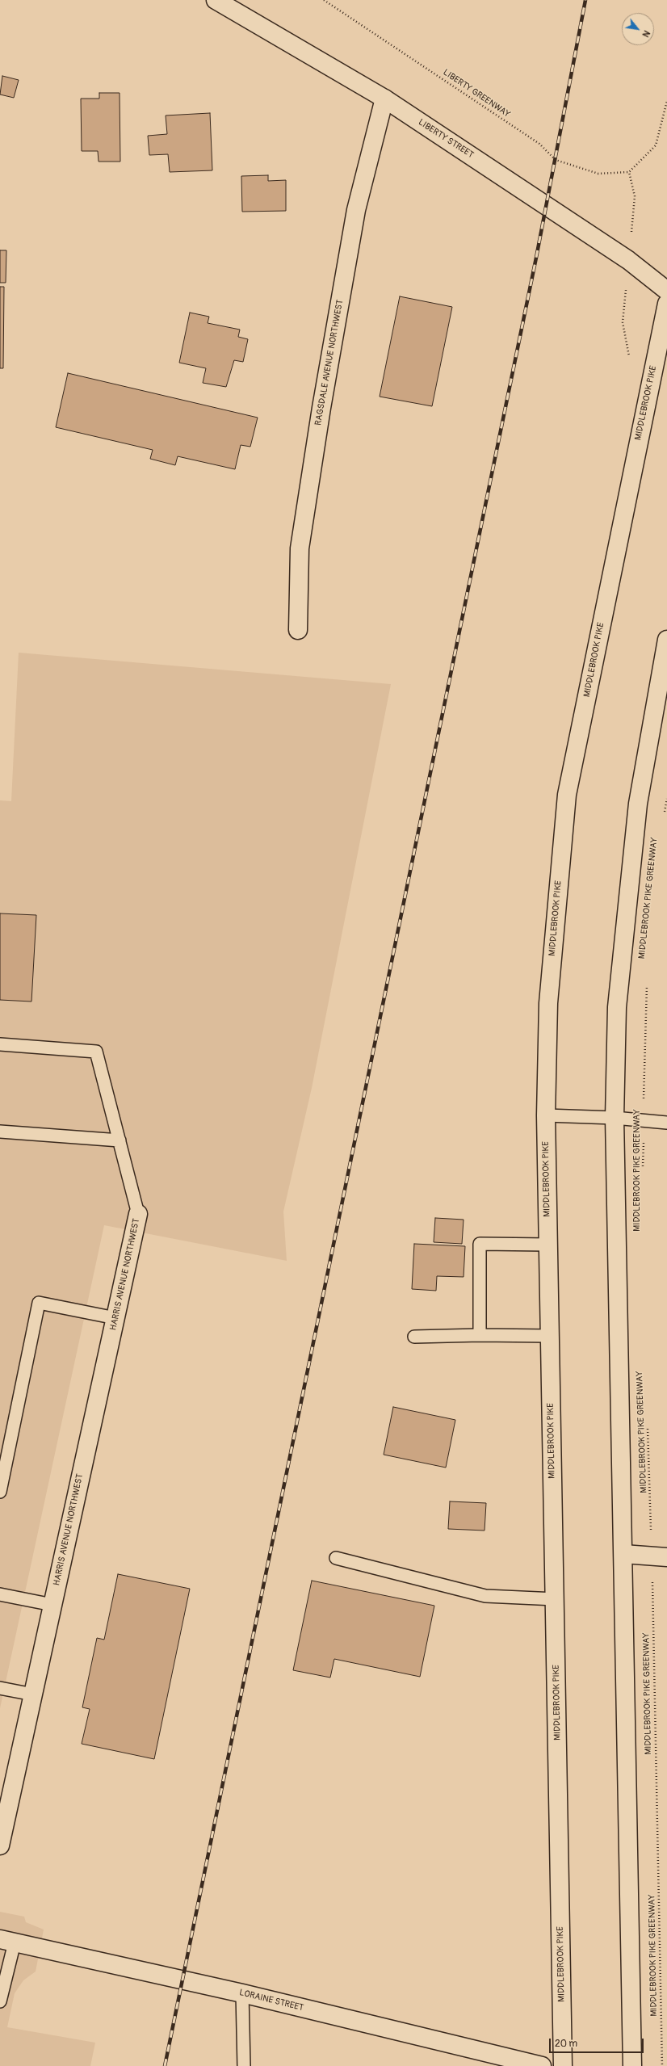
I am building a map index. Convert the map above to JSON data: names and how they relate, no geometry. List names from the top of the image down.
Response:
{
  "streets": {
    "main road": [
      "LIBERTY STREET",
      "RAGSDALE AVENUE NORTHWEST",
      "MIDDLEBROOK PIKE",
      "HARRIS AVENUE NORTHWEST",
      "LORAINE STREET"
    ],
    "path": ["LIBERTY GREENWAY", "MIDDLEBROOK PIKE GREENWAY"]
  },
  "crossings": [
    ["LIBERTY STREET", "RAGSDALE AVENUE NORTHWEST"]
  ],
  "scale_bar": "20 m",
  "north": "bottom right"
}
